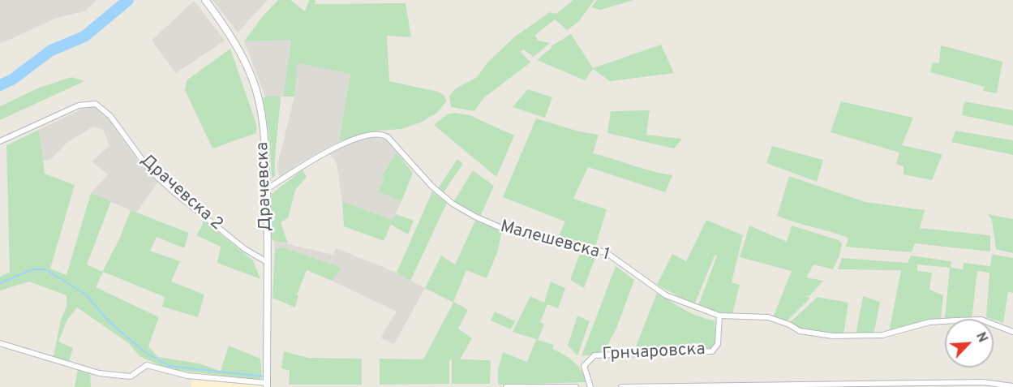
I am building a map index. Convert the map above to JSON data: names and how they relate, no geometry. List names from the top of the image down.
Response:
{
  "streets": {
    "main road": ["Драчевска"],
    "street": ["Драчевска 2", "Малешевска 1", "Грнчаровска"]
  },
  "crossings": [
    ["Драчевска", "Драчевска 2"],
    ["Драчевска", "Малешевска 1"],
    ["Малешевска 1", "Грнчаровска"]
  ],
  "north": "top right"
}
